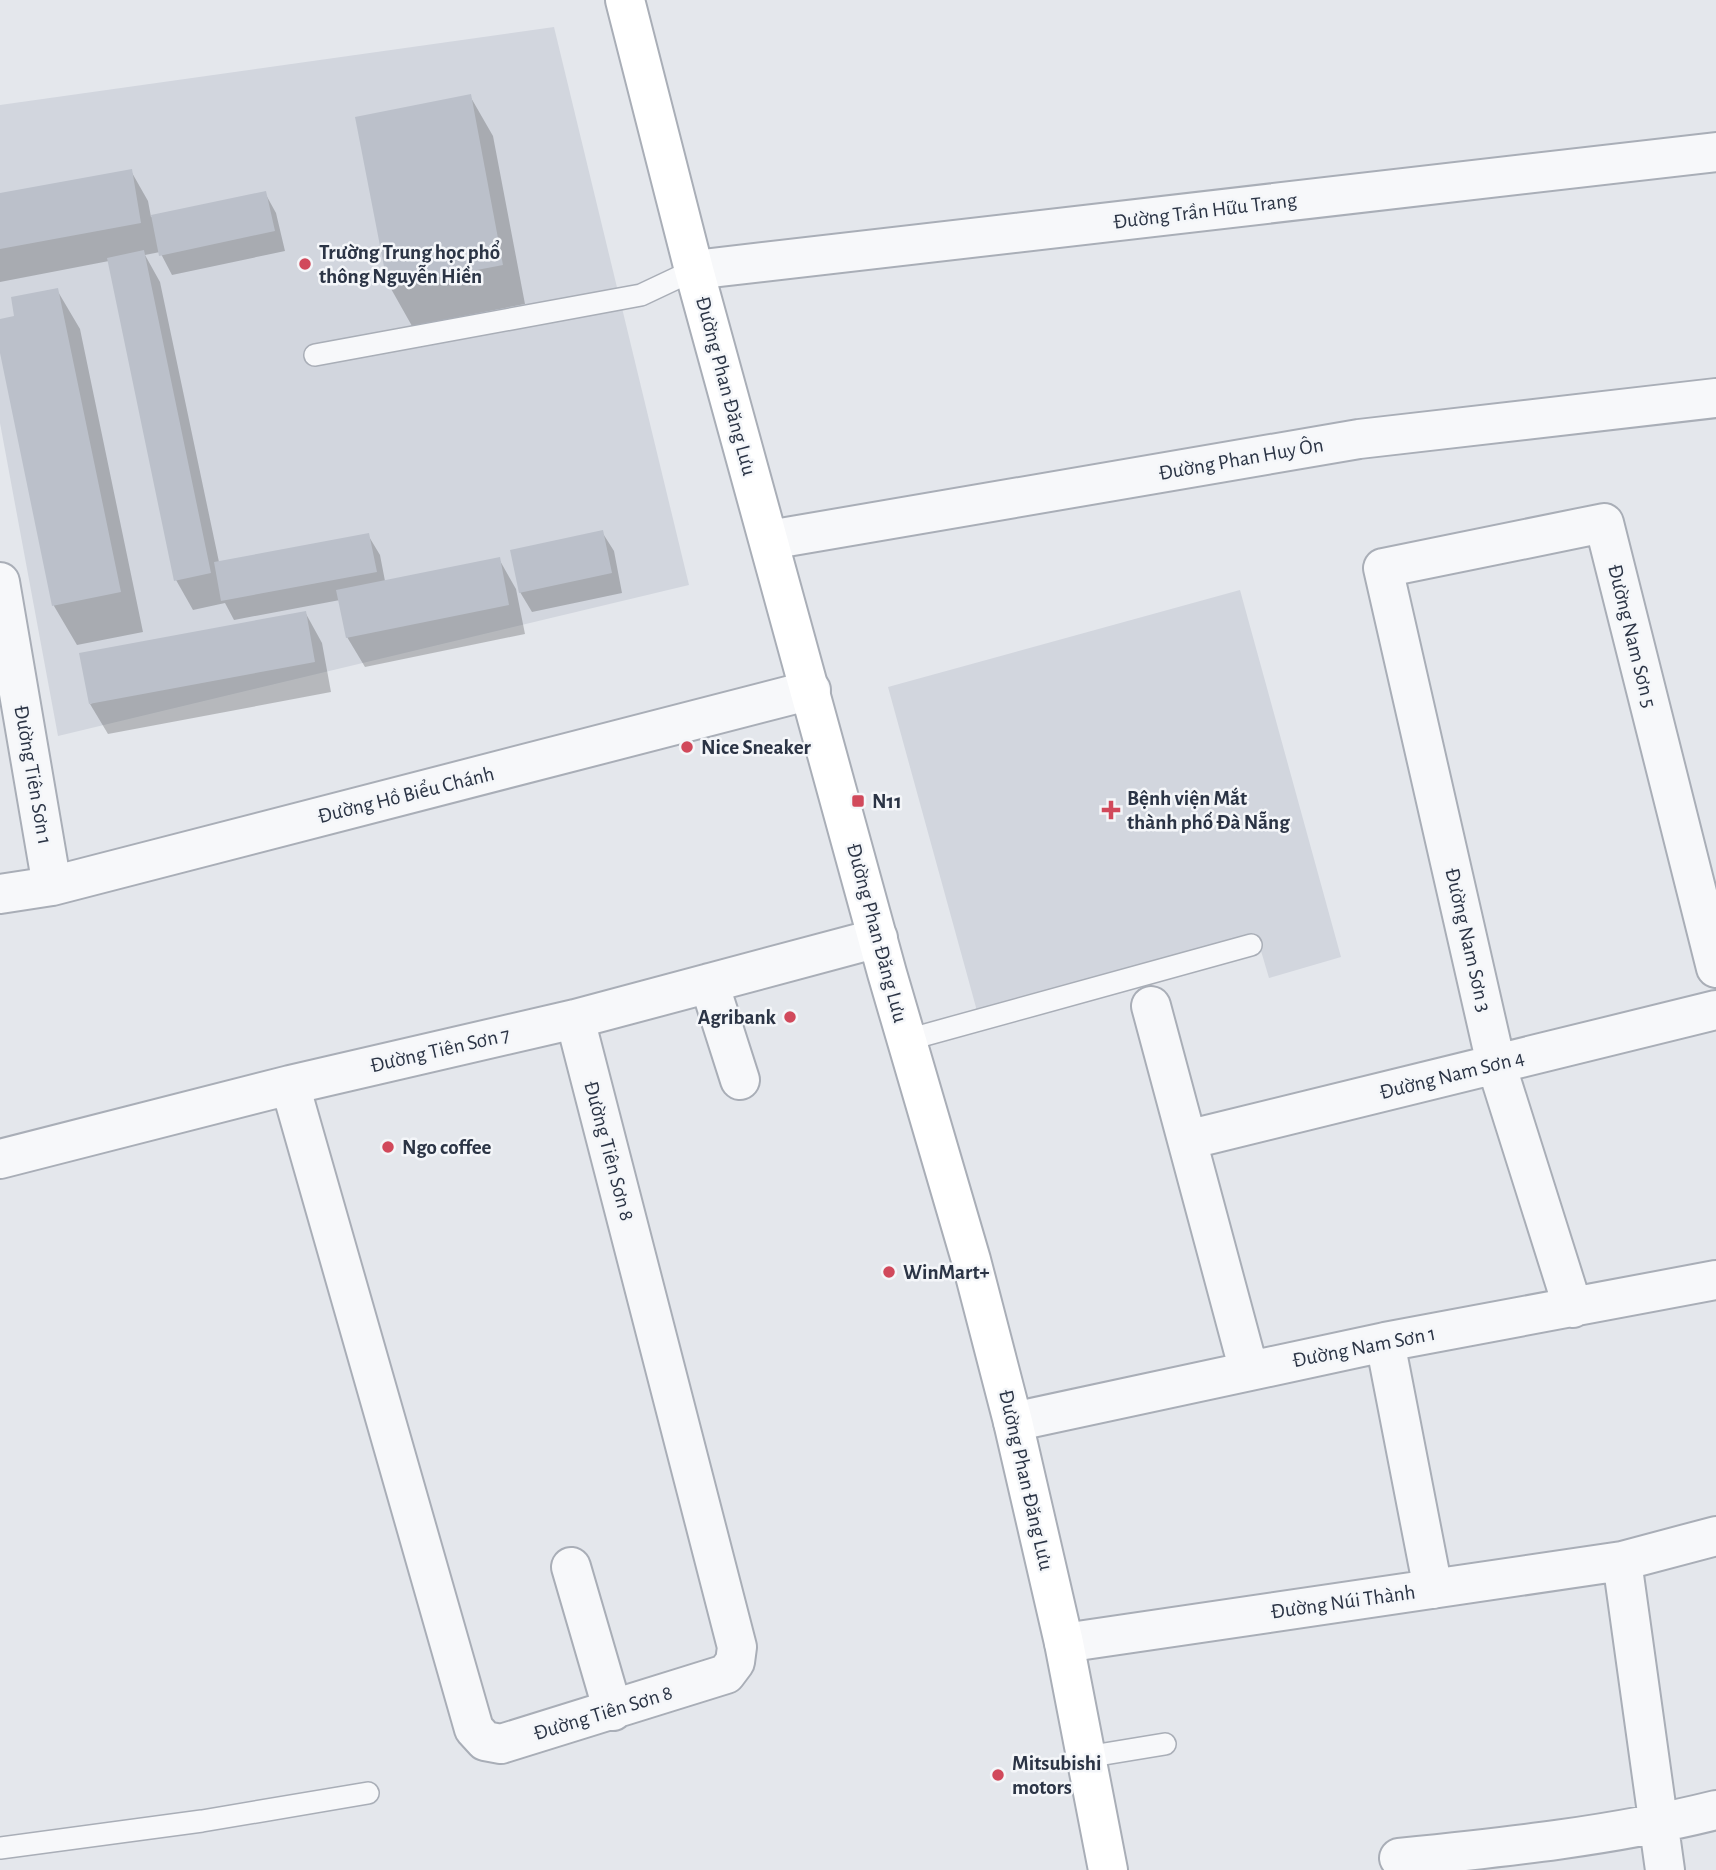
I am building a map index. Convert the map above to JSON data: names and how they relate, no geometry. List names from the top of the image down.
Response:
{
  "streets": {
    "street": [
      "Đường Trần Hữu Trang",
      "Đường Phan Đăng Lưu",
      "Đường Phan Huy Ôn",
      "Đường Nam Sơn 5",
      "Đường Tiên Sơn 1",
      "Đường Hồ Biểu Chánh",
      "Đường Nam Sơn 3",
      "Đường Tiên Sơn 7",
      "Đường Nam Sơn 4",
      "Đường Tiên Sơn 8",
      "Đường Nam Sơn 1",
      "Đường Núi Thành"
    ]
  },
  "crossings": [
    ["Đường Trần Hữu Trang", "Đường Phan Đăng Lưu"],
    ["Đường Phan Đăng Lưu", "Đường Phan Huy Ôn"],
    ["Đường Phan Đăng Lưu", "Đường Hồ Biểu Chánh"],
    ["Đường Phan Đăng Lưu", "Đường Tiên Sơn 7"],
    ["Đường Phan Đăng Lưu", "Đường Nam Sơn 1"],
    ["Đường Phan Đăng Lưu", "Đường Núi Thành"],
    ["Đường Nam Sơn 5", "Đường Nam Sơn 3"],
    ["Đường Tiên Sơn 1", "Đường Hồ Biểu Chánh"],
    ["Đường Nam Sơn 3", "Đường Nam Sơn 4"],
    ["Đường Nam Sơn 3", "Đường Nam Sơn 1"],
    ["Đường Tiên Sơn 7", "Đường Tiên Sơn 8"]
  ],
  "places": {
    "other": [
      "Trường Trung học phổ thông Nguyễn Hiền",
      "Nice Sneaker",
      "Agribank",
      "Ngo coffee",
      "WinMart+",
      "Mitsubishi motors"
    ],
    "transit": ["N11"],
    "health": ["Bệnh viện Mắt thành phố Đà Nẵng"]
  }
}
